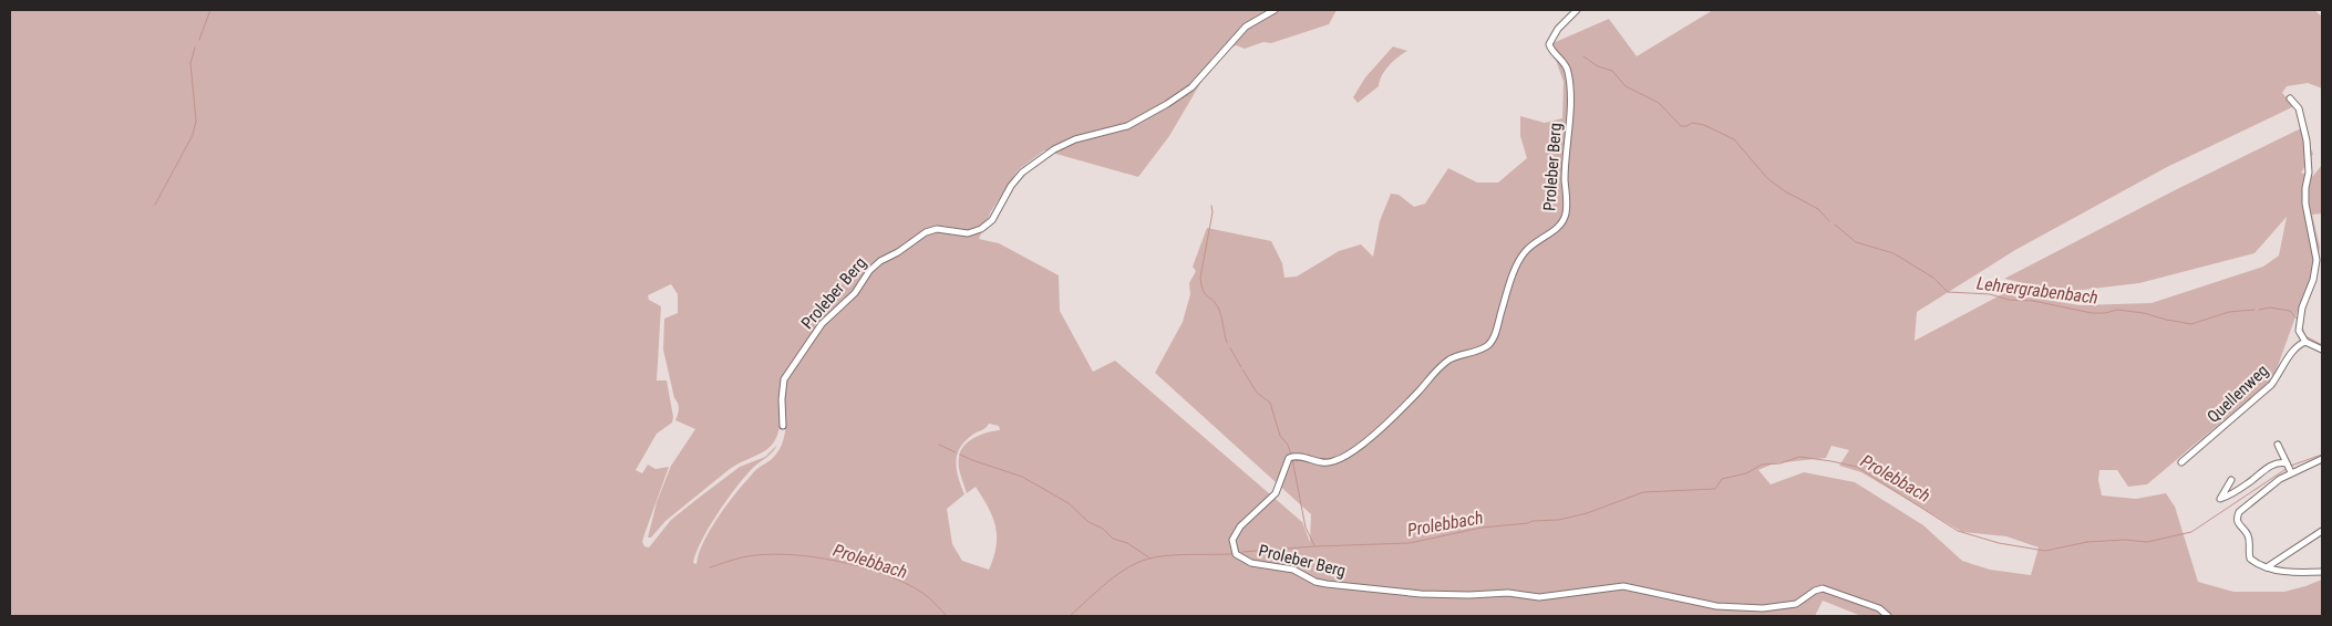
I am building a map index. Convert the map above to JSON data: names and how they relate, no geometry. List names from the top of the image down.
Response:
{
  "streets": {
    "street": ["Proleber Berg", "Quellenweg"]
  },
  "water": ["Lehrergrabenbach", "Prolebbach"]
}
